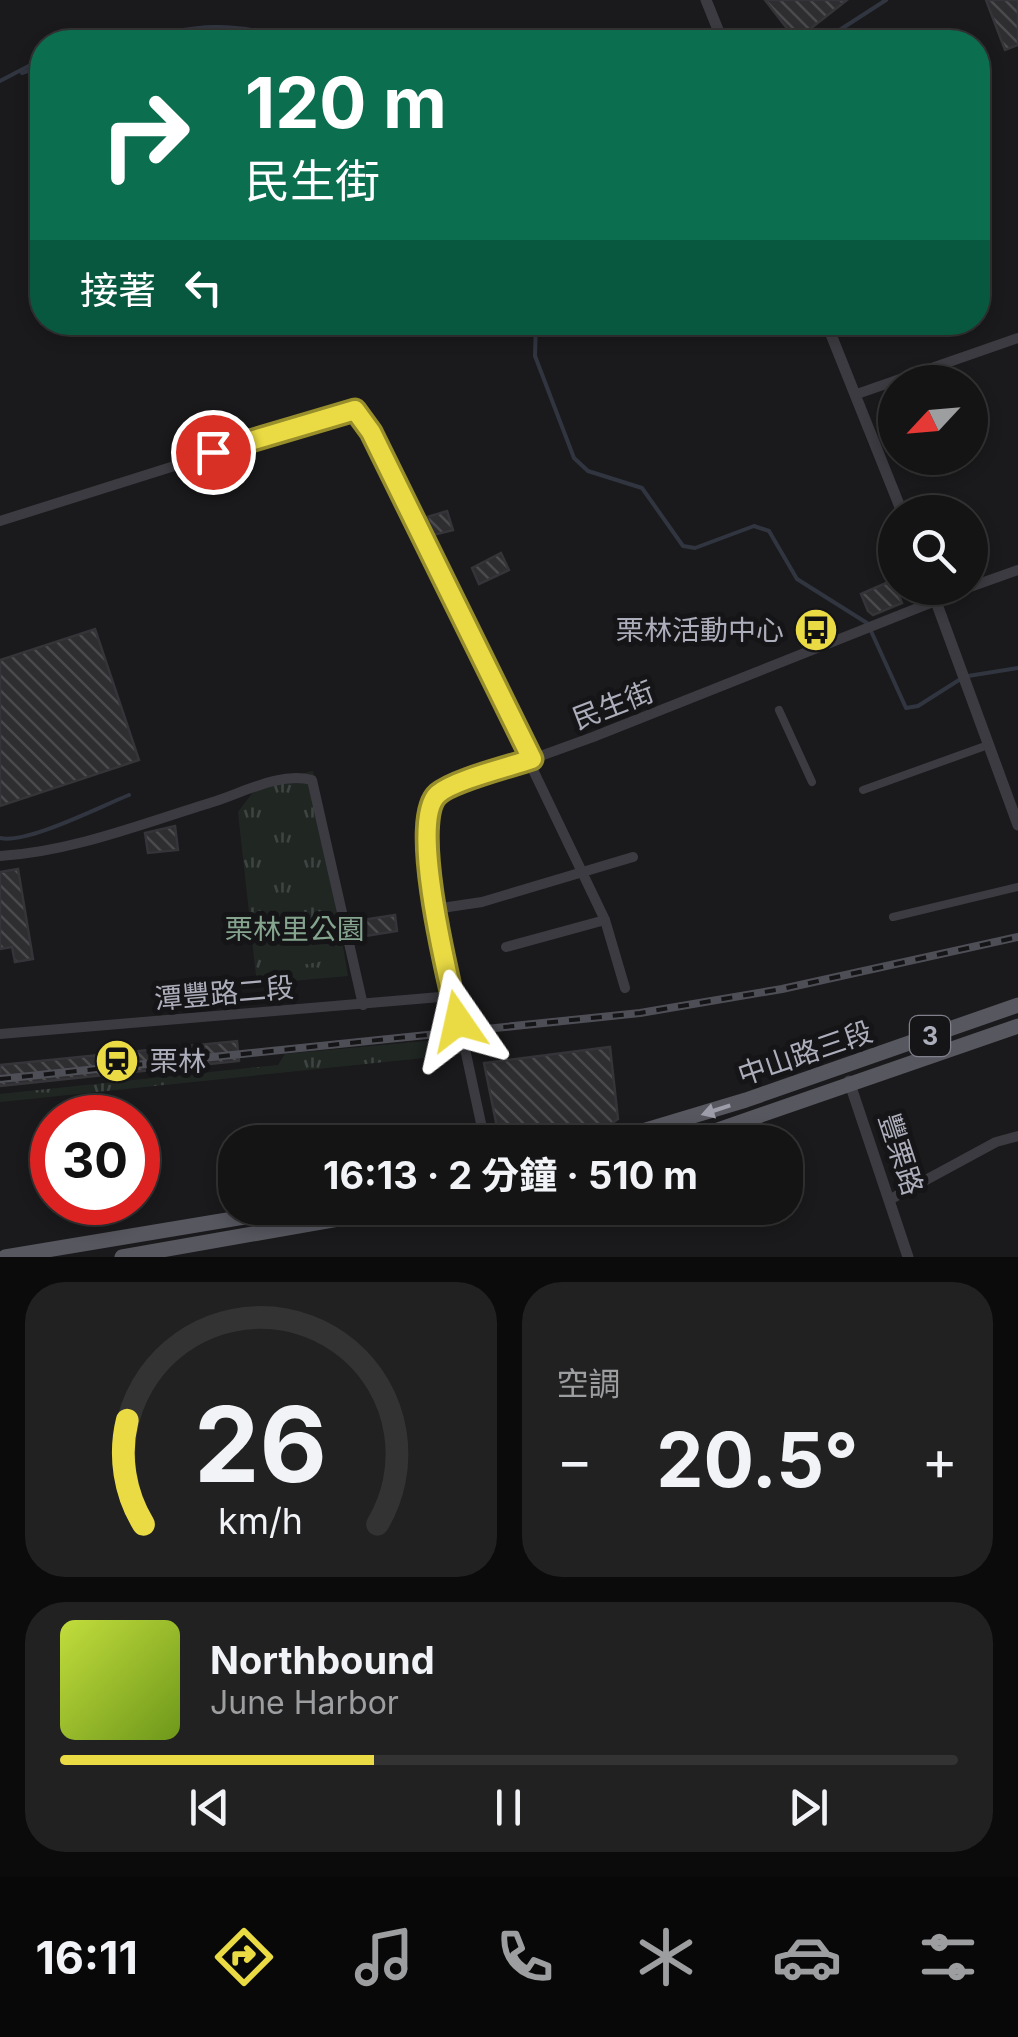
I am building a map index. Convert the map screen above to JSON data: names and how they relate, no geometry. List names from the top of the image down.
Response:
{
  "streets": {
    "main road": ["3", "中山路三段"],
    "street": ["民生街", "潭豐路二段", "豐栗路"]
  },
  "crossings": [
    ["民生街", "潭豐路二段"],
    ["中山路三段", "豐栗路"]
  ],
  "parks": ["栗林里公園"],
  "places": {
    "bus stop": ["栗林活動中心"],
    "station": ["栗林"]
  },
  "north": "bottom left",
  "page": {
    "turn": ["120 m", "民生街"],
    "then": "接著",
    "limit": "30",
    "trip": "16:13 · 2 分鐘 · 510 m",
    "tile": "空調",
    "heat": ["−", "20.5°", "+"],
    "song": ["Northbound", "June Harbor"],
    "tabs": "16:11",
    "gauge": ["26", "km/h"]
  }
}
